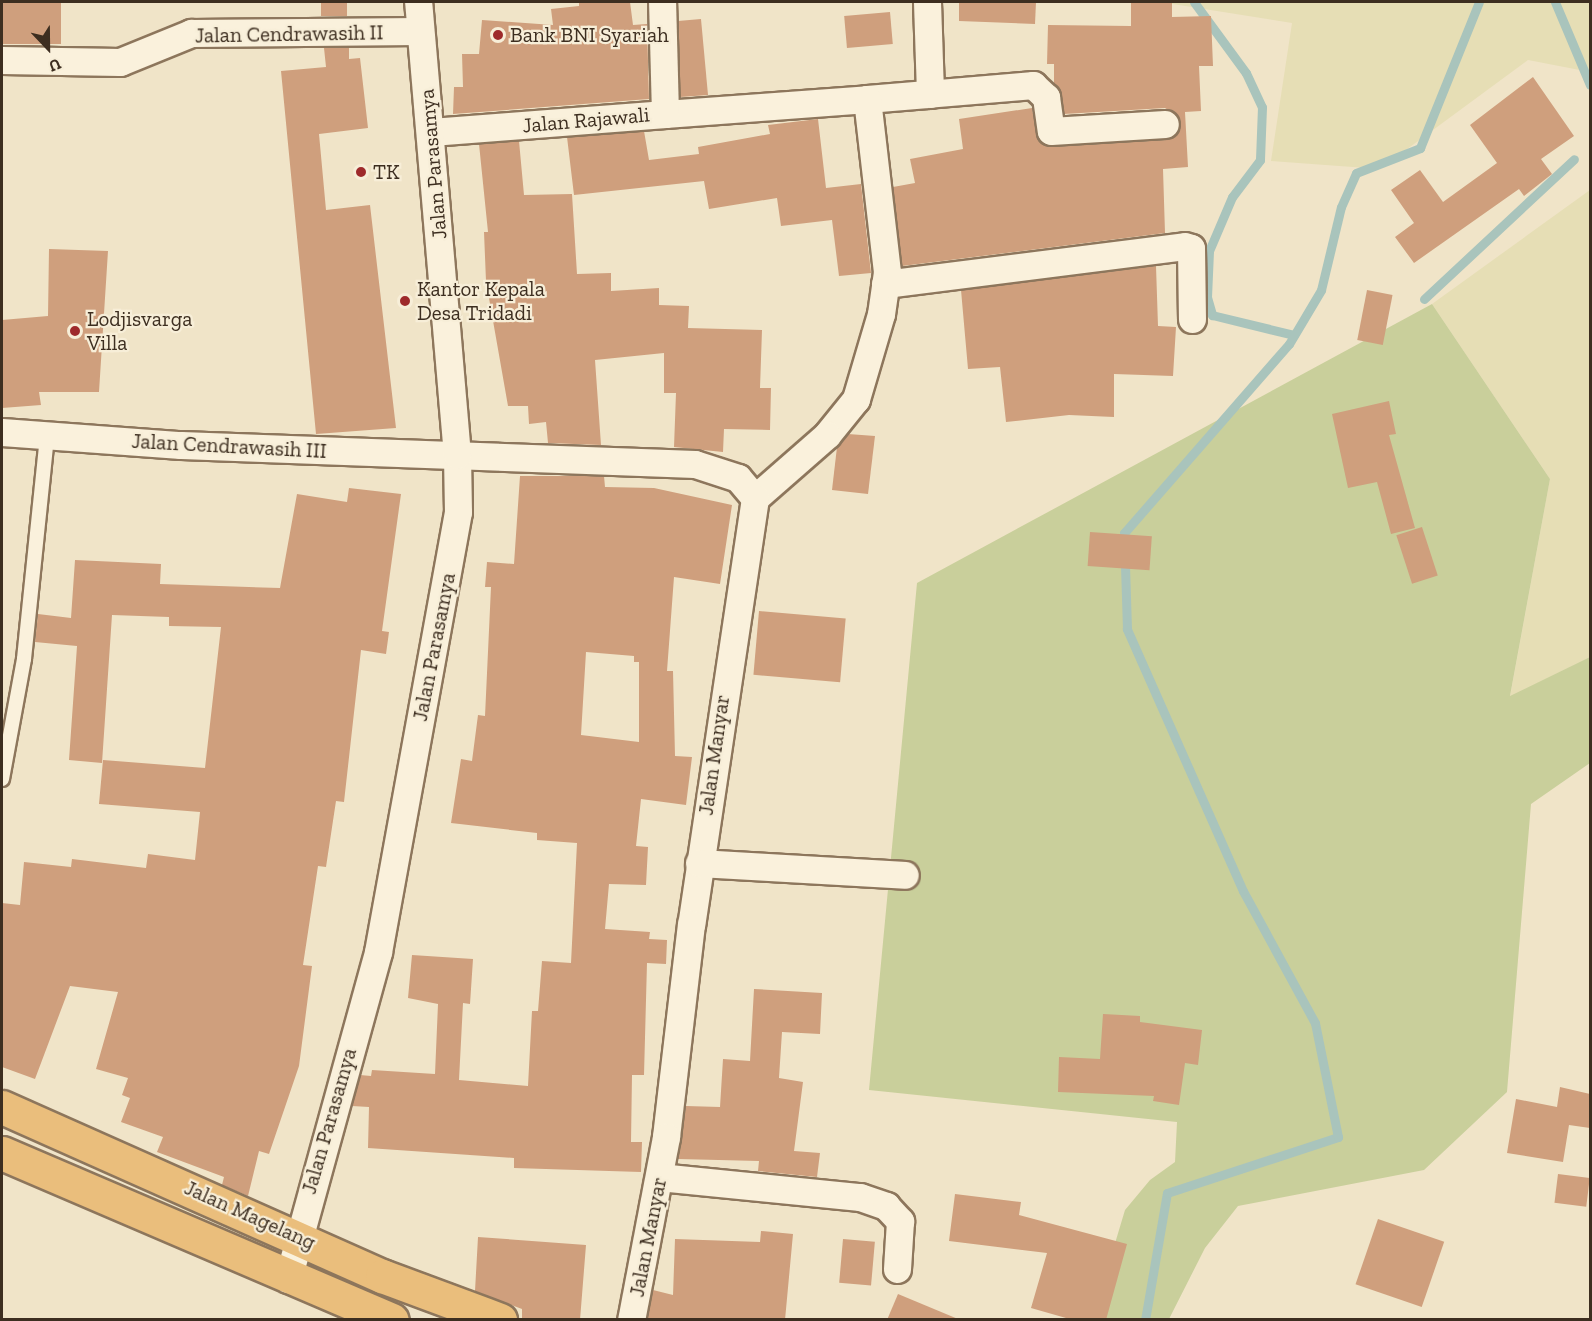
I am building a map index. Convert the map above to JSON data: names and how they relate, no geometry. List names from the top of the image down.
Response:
{
  "streets": {
    "highway": ["Jalan Magelang"],
    "street": [
      "Jalan Cendrawasih II",
      "Jalan Rajawali",
      "Jalan Parasamya",
      "Jalan Cendrawasih III",
      "Jalan Manyar"
    ]
  },
  "crossings": [
    ["Jalan Cendrawasih II", "Jalan Parasamya"],
    ["Jalan Rajawali", "Jalan Parasamya"],
    ["Jalan Parasamya", "Jalan Cendrawasih III"],
    ["Jalan Parasamya", "Jalan Magelang"]
  ],
  "places": [
    "Bank BNI Syariah",
    "TK",
    "Kantor Kepala Desa Tridadi",
    "Lodjisvarga Villa"
  ],
  "north": "bottom"
}
